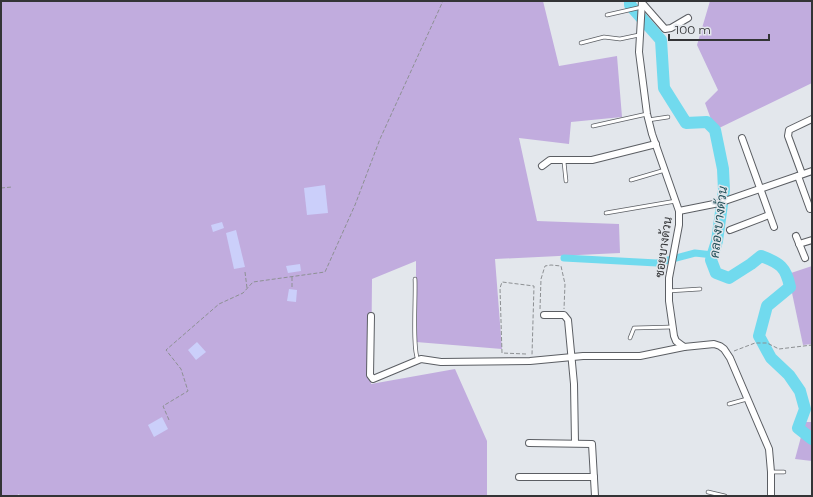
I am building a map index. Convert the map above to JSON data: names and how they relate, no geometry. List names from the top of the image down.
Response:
{
  "streets": {
    "street": ["ซอยบางด้วน"]
  },
  "water": ["คลองบางด้วน"],
  "scale_bar": "100 m"
}
